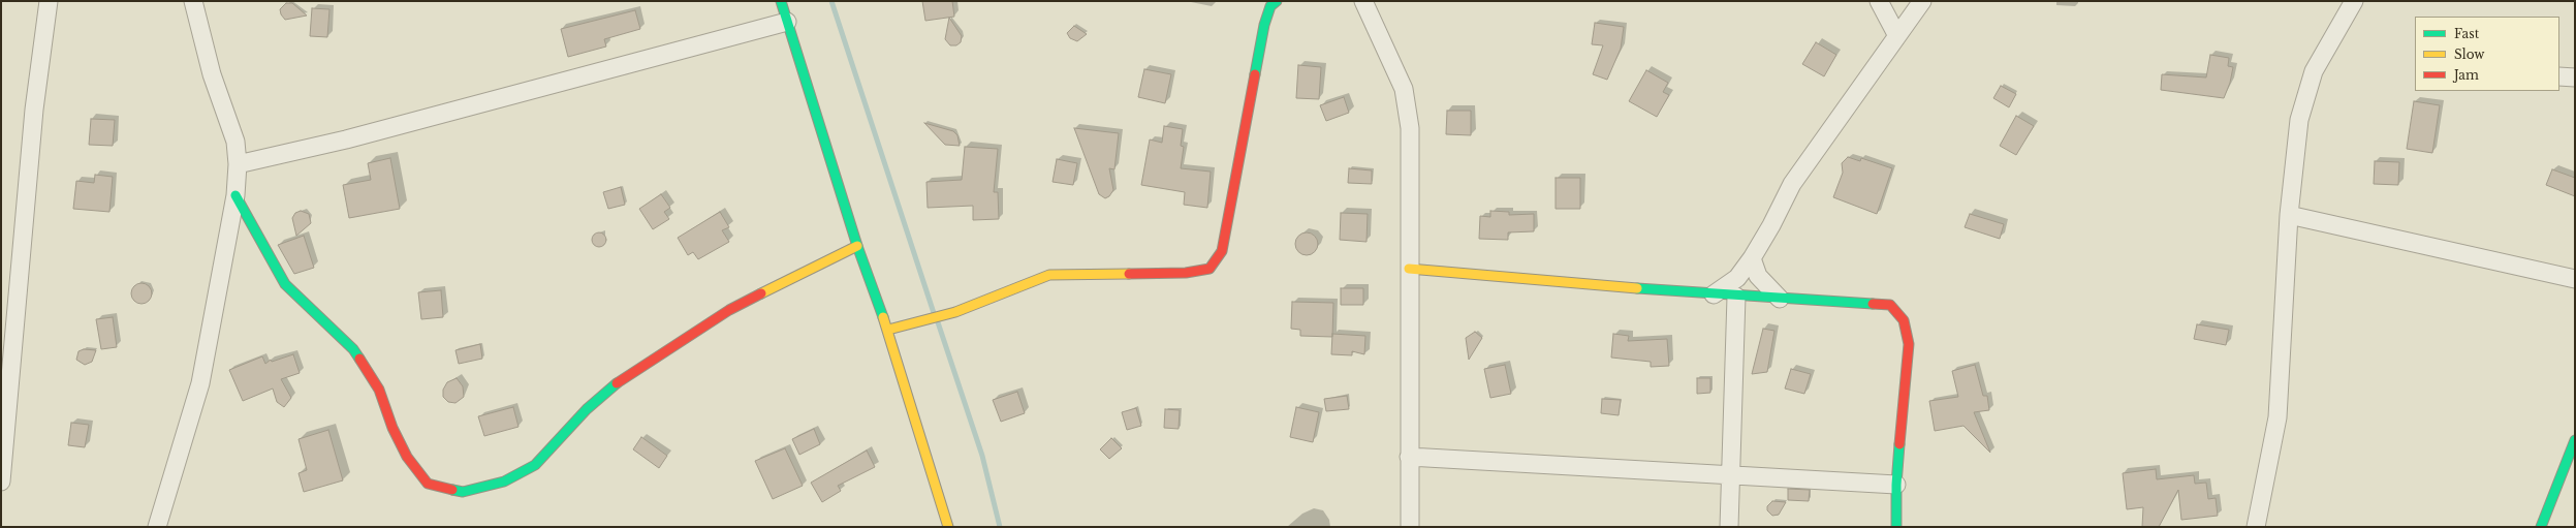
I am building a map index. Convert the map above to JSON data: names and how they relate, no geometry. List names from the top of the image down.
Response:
{
  "legend": ["Fast", "Slow", "Jam"]
}
